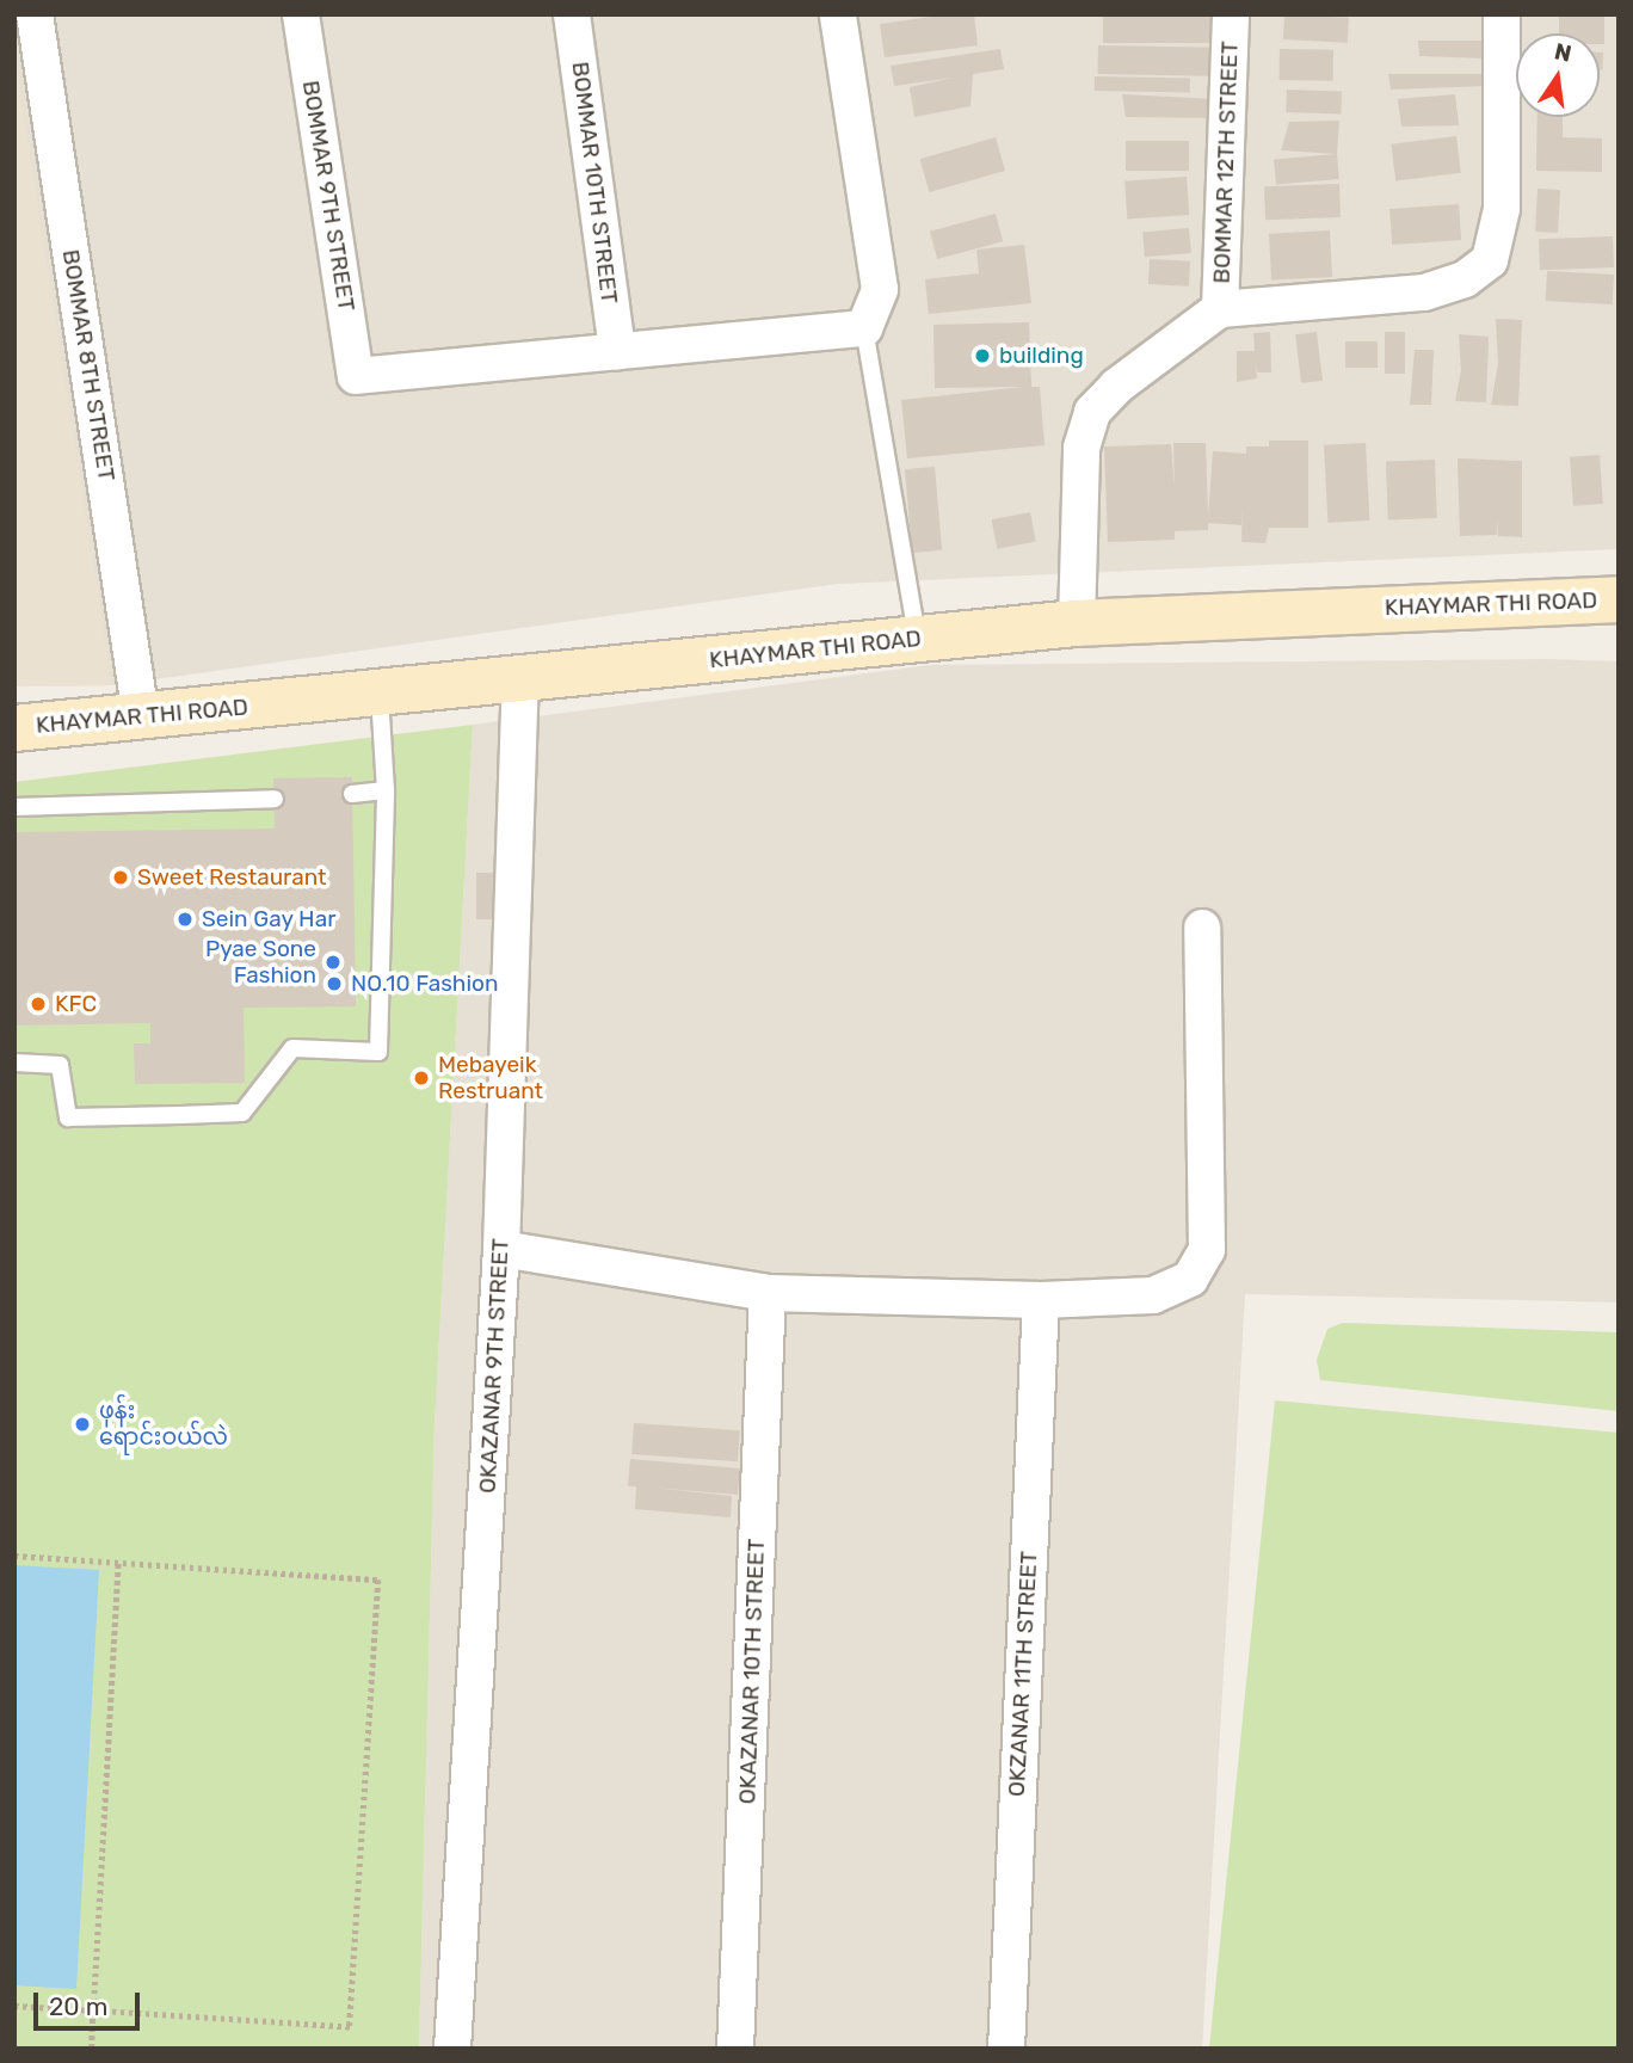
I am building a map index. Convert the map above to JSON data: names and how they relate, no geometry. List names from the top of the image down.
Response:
{
  "streets": {
    "main road": ["KHAYMAR THI ROAD"],
    "street": [
      "BOMMAR 12TH STREET",
      "BOMMAR 10TH STREET",
      "BOMMAR 9TH STREET",
      "BOMMAR 8TH STREET",
      "OKAZANAR 9TH STREET",
      "OKAZANAR 10TH STREET",
      "OKZANAR 11TH STREET"
    ]
  },
  "crossings": [
    ["BOMMAR 10TH STREET", "BOMMAR 9TH STREET"],
    ["BOMMAR 8TH STREET", "KHAYMAR THI ROAD"],
    ["KHAYMAR THI ROAD", "OKAZANAR 9TH STREET"]
  ],
  "places": [
    "building",
    "Sweet Restaurant",
    "Sein Gay Har",
    "Pyae Sone Fashion",
    "NO.10 Fashion",
    "KFC",
    "Mebayeik Restruant",
    "ဖုန်း ရောင်းဝယ်လဲ"
  ],
  "scale_bar": "20 m",
  "north": "top"
}
